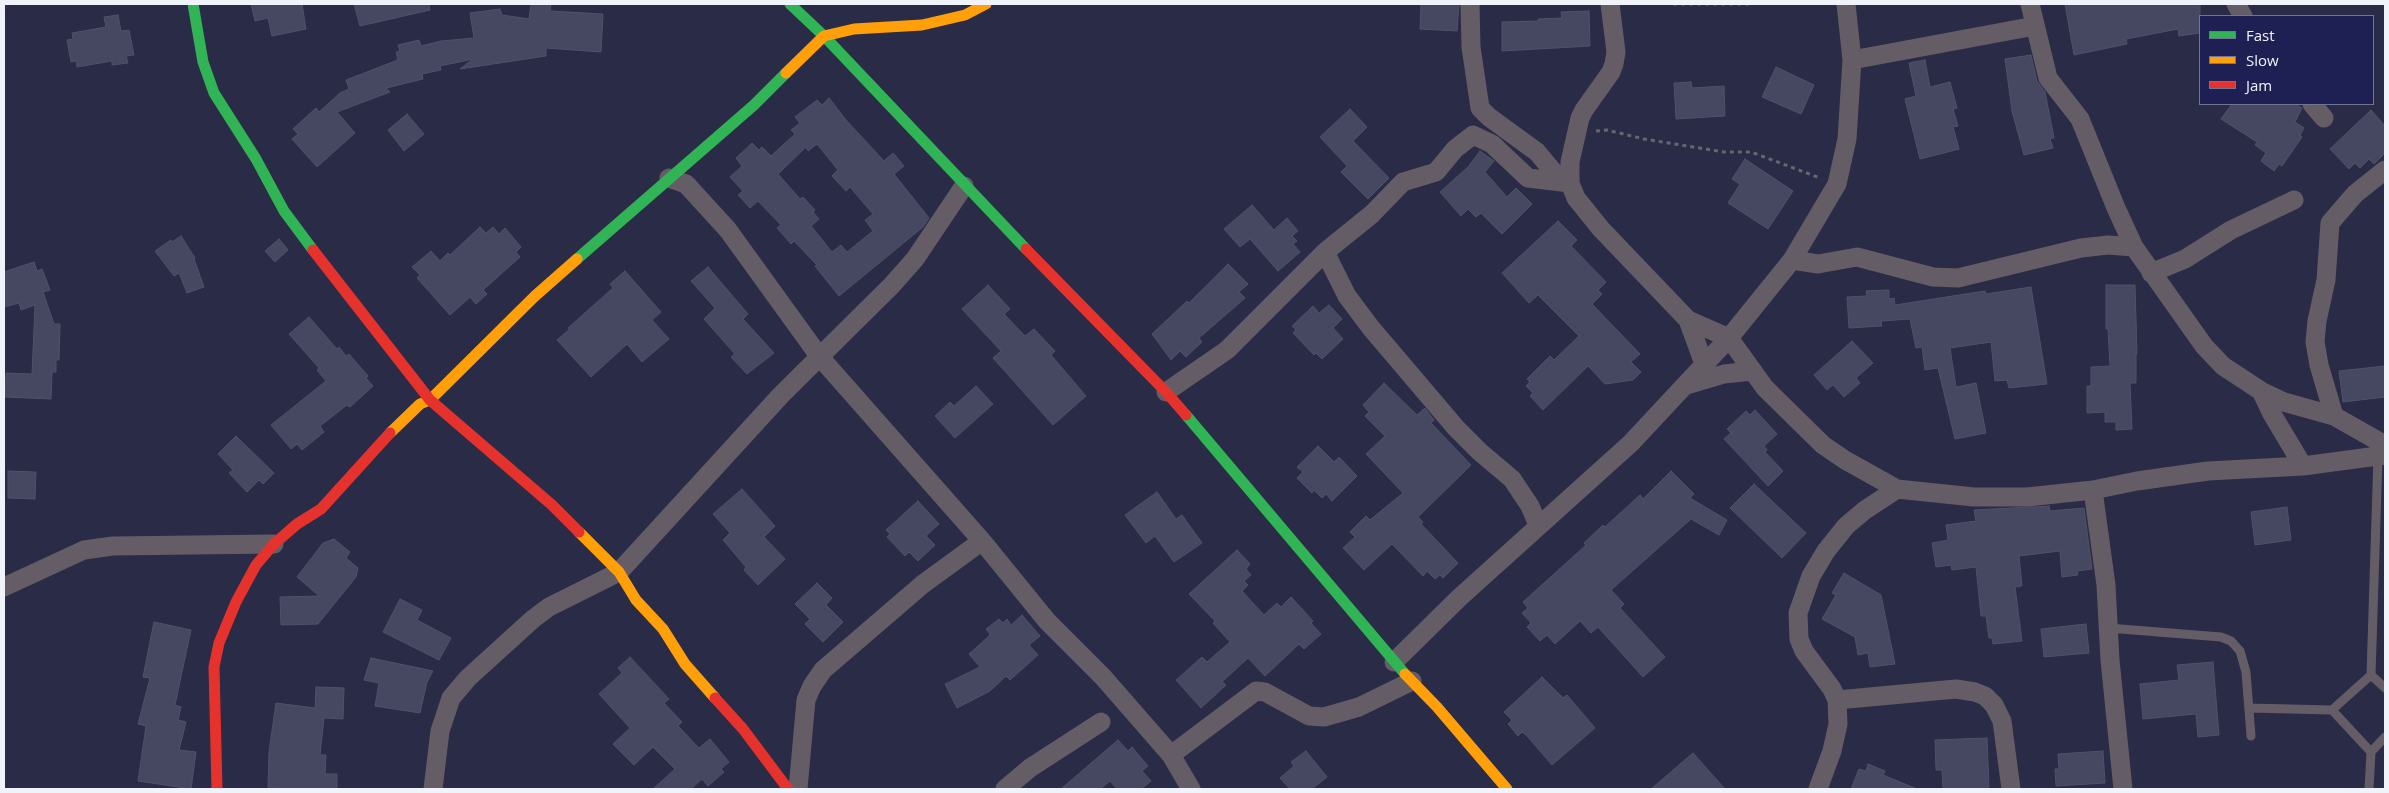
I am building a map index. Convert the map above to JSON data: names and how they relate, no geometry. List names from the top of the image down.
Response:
{
  "legend": ["Fast", "Slow", "Jam"]
}
